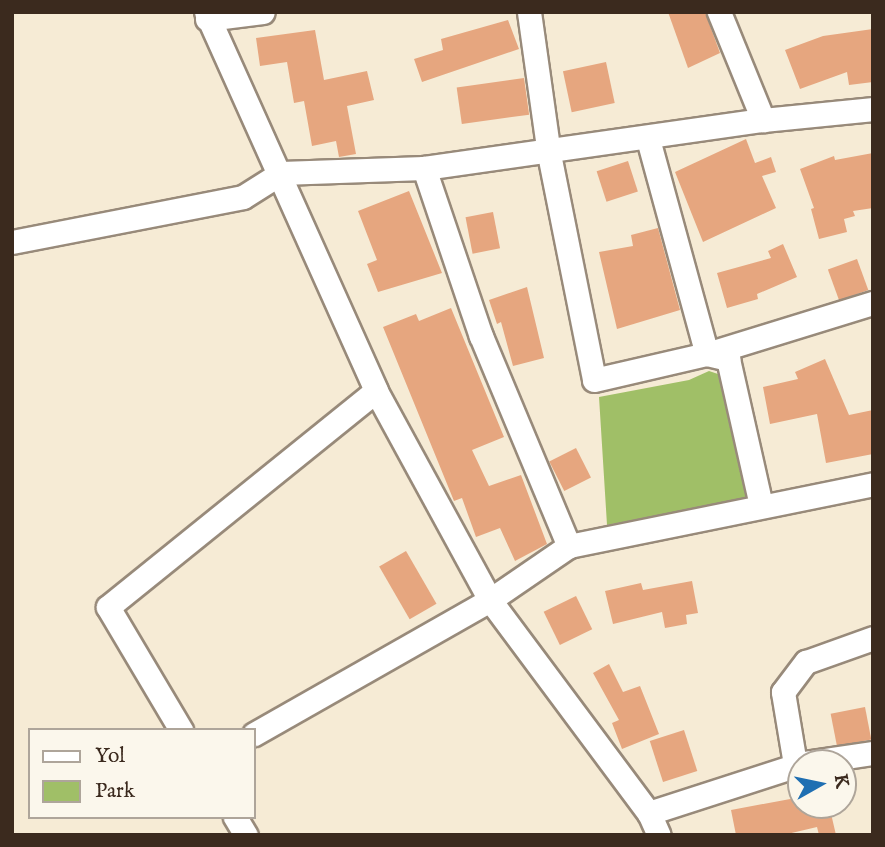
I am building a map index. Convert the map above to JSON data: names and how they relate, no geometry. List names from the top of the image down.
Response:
{
  "legend": ["Yol", "Park"],
  "north": "right"
}
